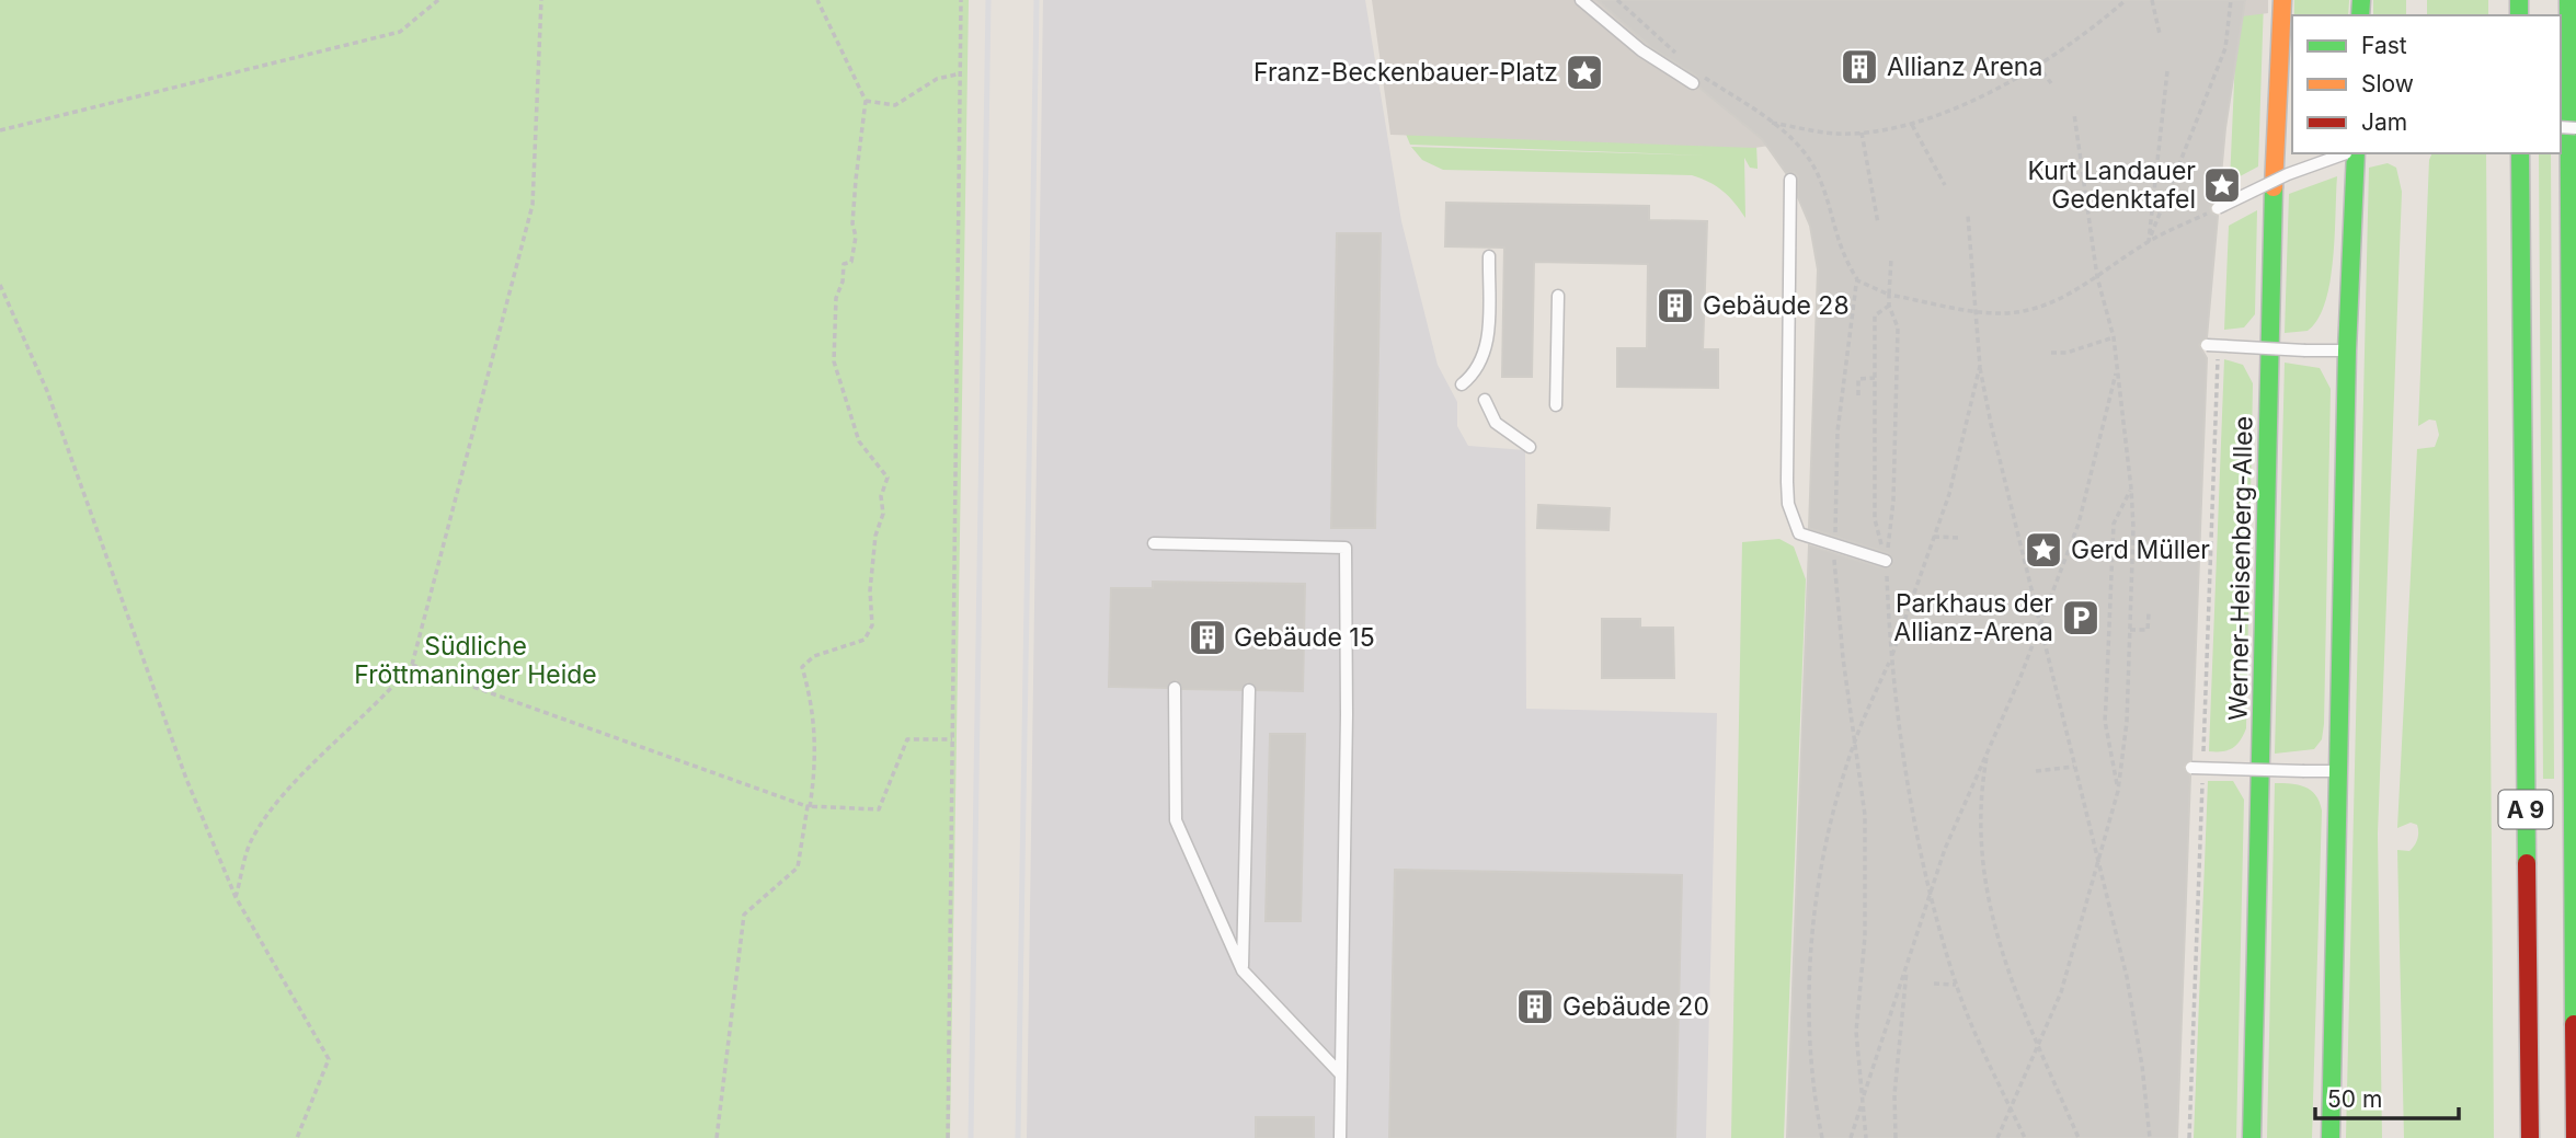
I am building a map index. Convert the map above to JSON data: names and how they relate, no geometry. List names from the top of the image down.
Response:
{
  "streets": {
    "main road": ["Werner-Heisenberg-Allee", "A 9"]
  },
  "parks": ["Südliche Fröttmaninger Heide"],
  "places": {
    "building": [
      "Allianz Arena",
      "Gebäude 28",
      "Gebäude 15",
      "Gebäude 20"
    ],
    "place": ["Franz-Beckenbauer-Platz", "Kurt Landauer Gedenktafel", "Gerd Müller"],
    "parking": ["Parkhaus der Allianz-Arena"]
  },
  "legend": ["Fast", "Slow", "Jam"],
  "scale_bar": "50 m"
}
